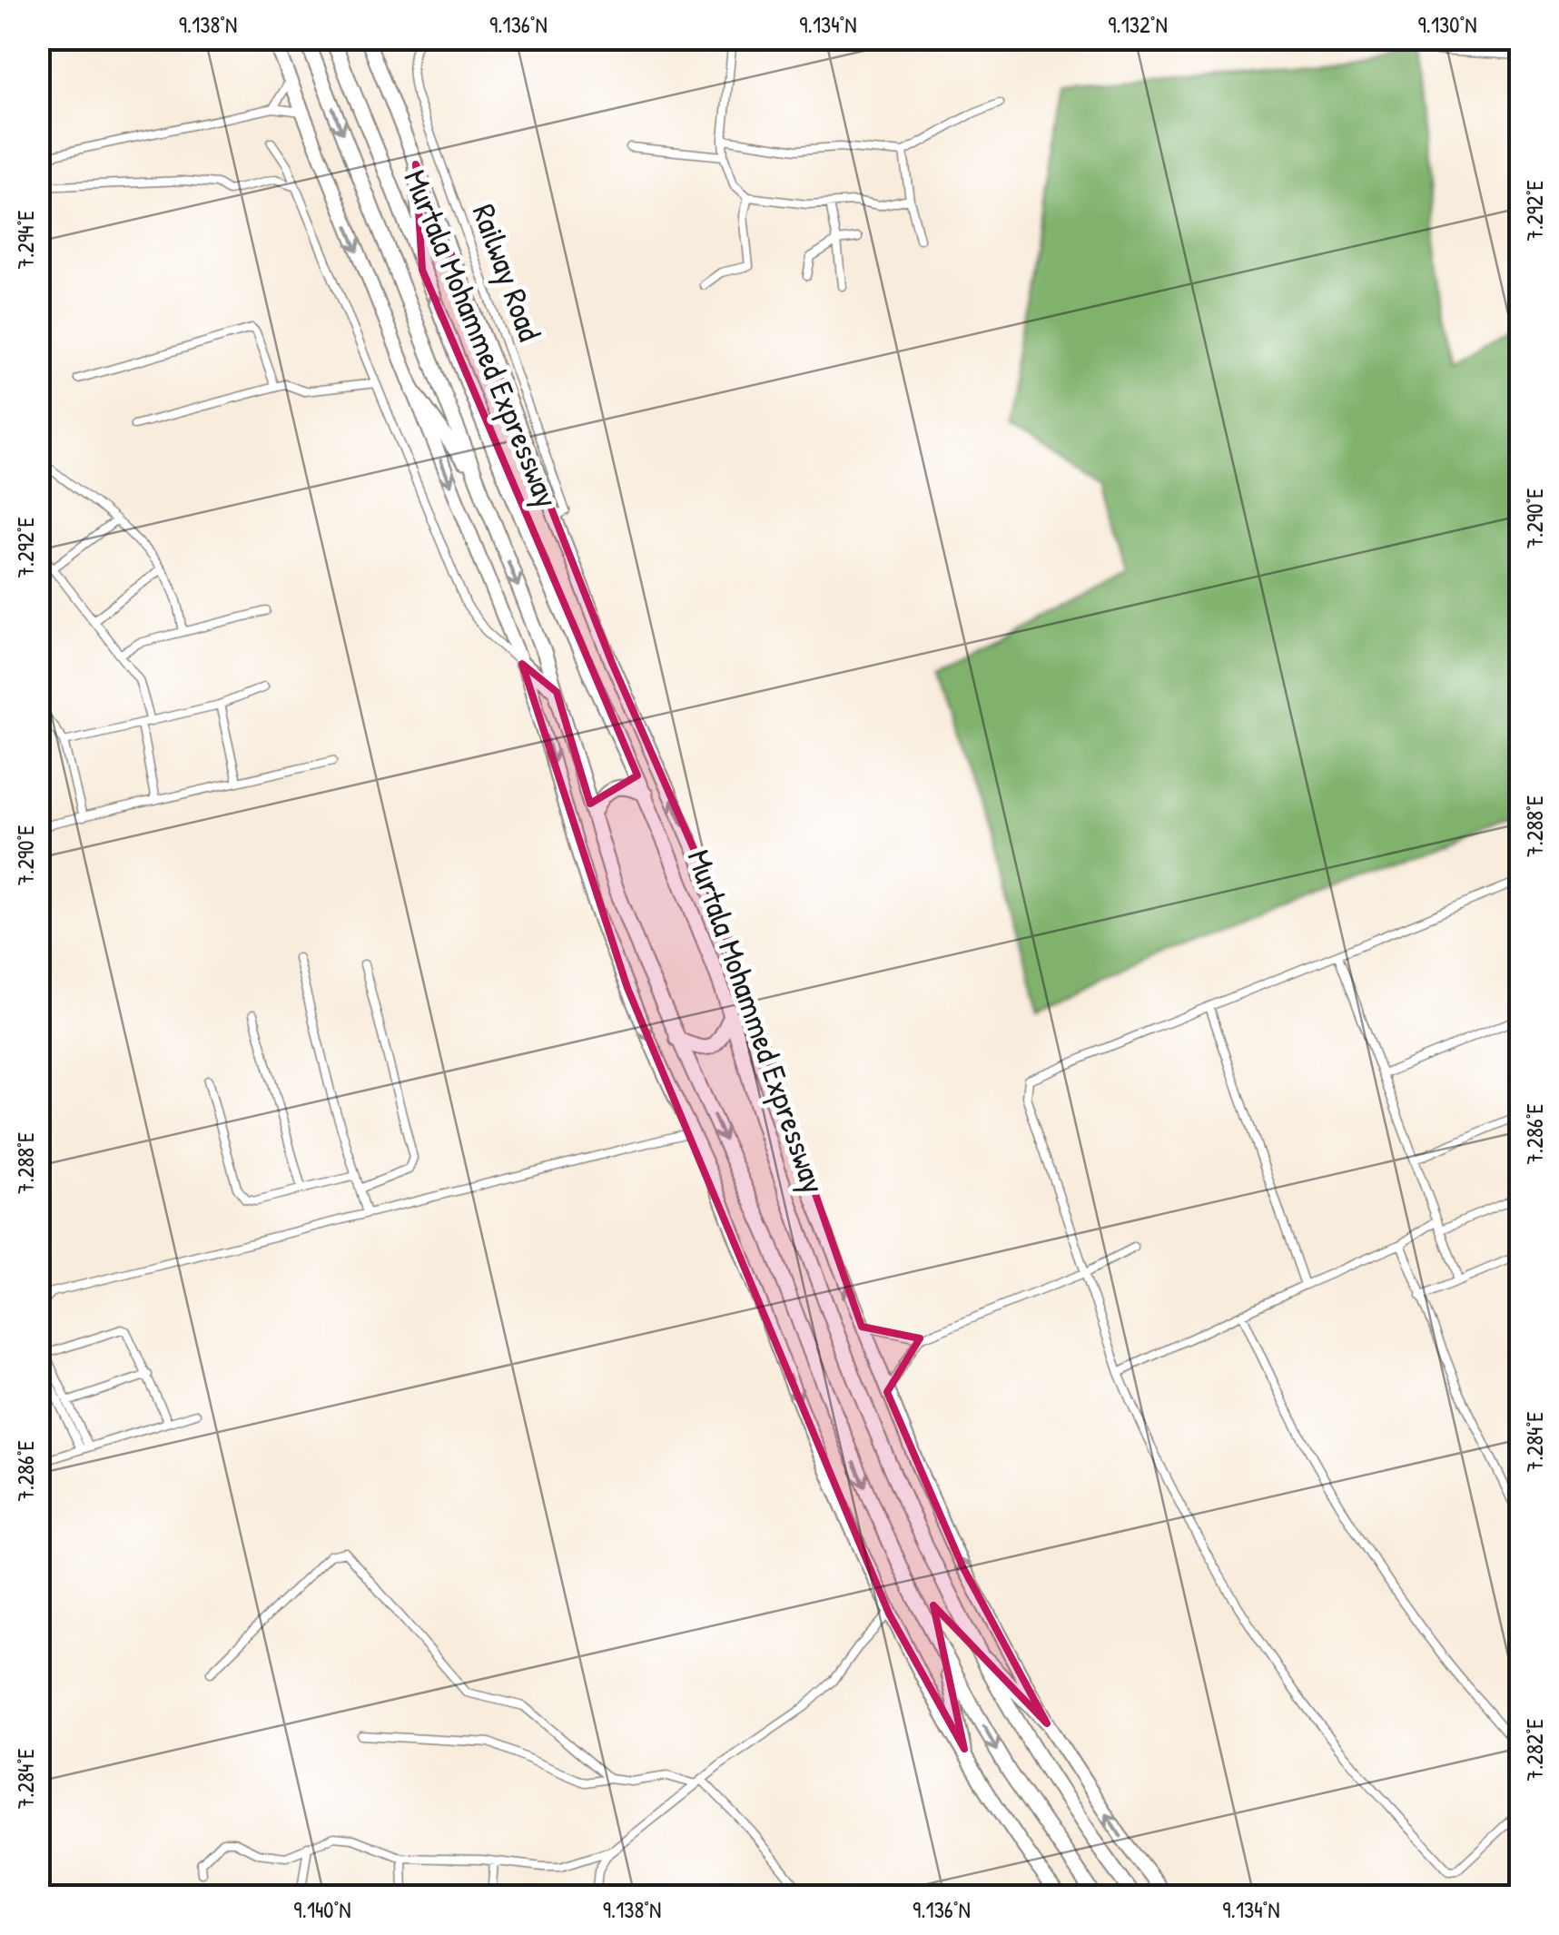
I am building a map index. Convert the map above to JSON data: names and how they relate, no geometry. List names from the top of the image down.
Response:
{
  "streets": {
    "highway": ["Murtala Mohammed Expressway"],
    "street": ["Railway Road"]
  },
  "crossings": [
    ["Railway Road", "Murtala Mohammed Expressway"]
  ],
  "coordinates": [
    "9.138°N",
    "9.136°N",
    "9.134°N",
    "9.132°N",
    "9.130°N",
    "7.292°E",
    "7.294°E",
    "7.290°E",
    "7.288°E",
    "7.286°E",
    "7.284°E",
    "7.282°E",
    "9.140°N"
  ]
}
